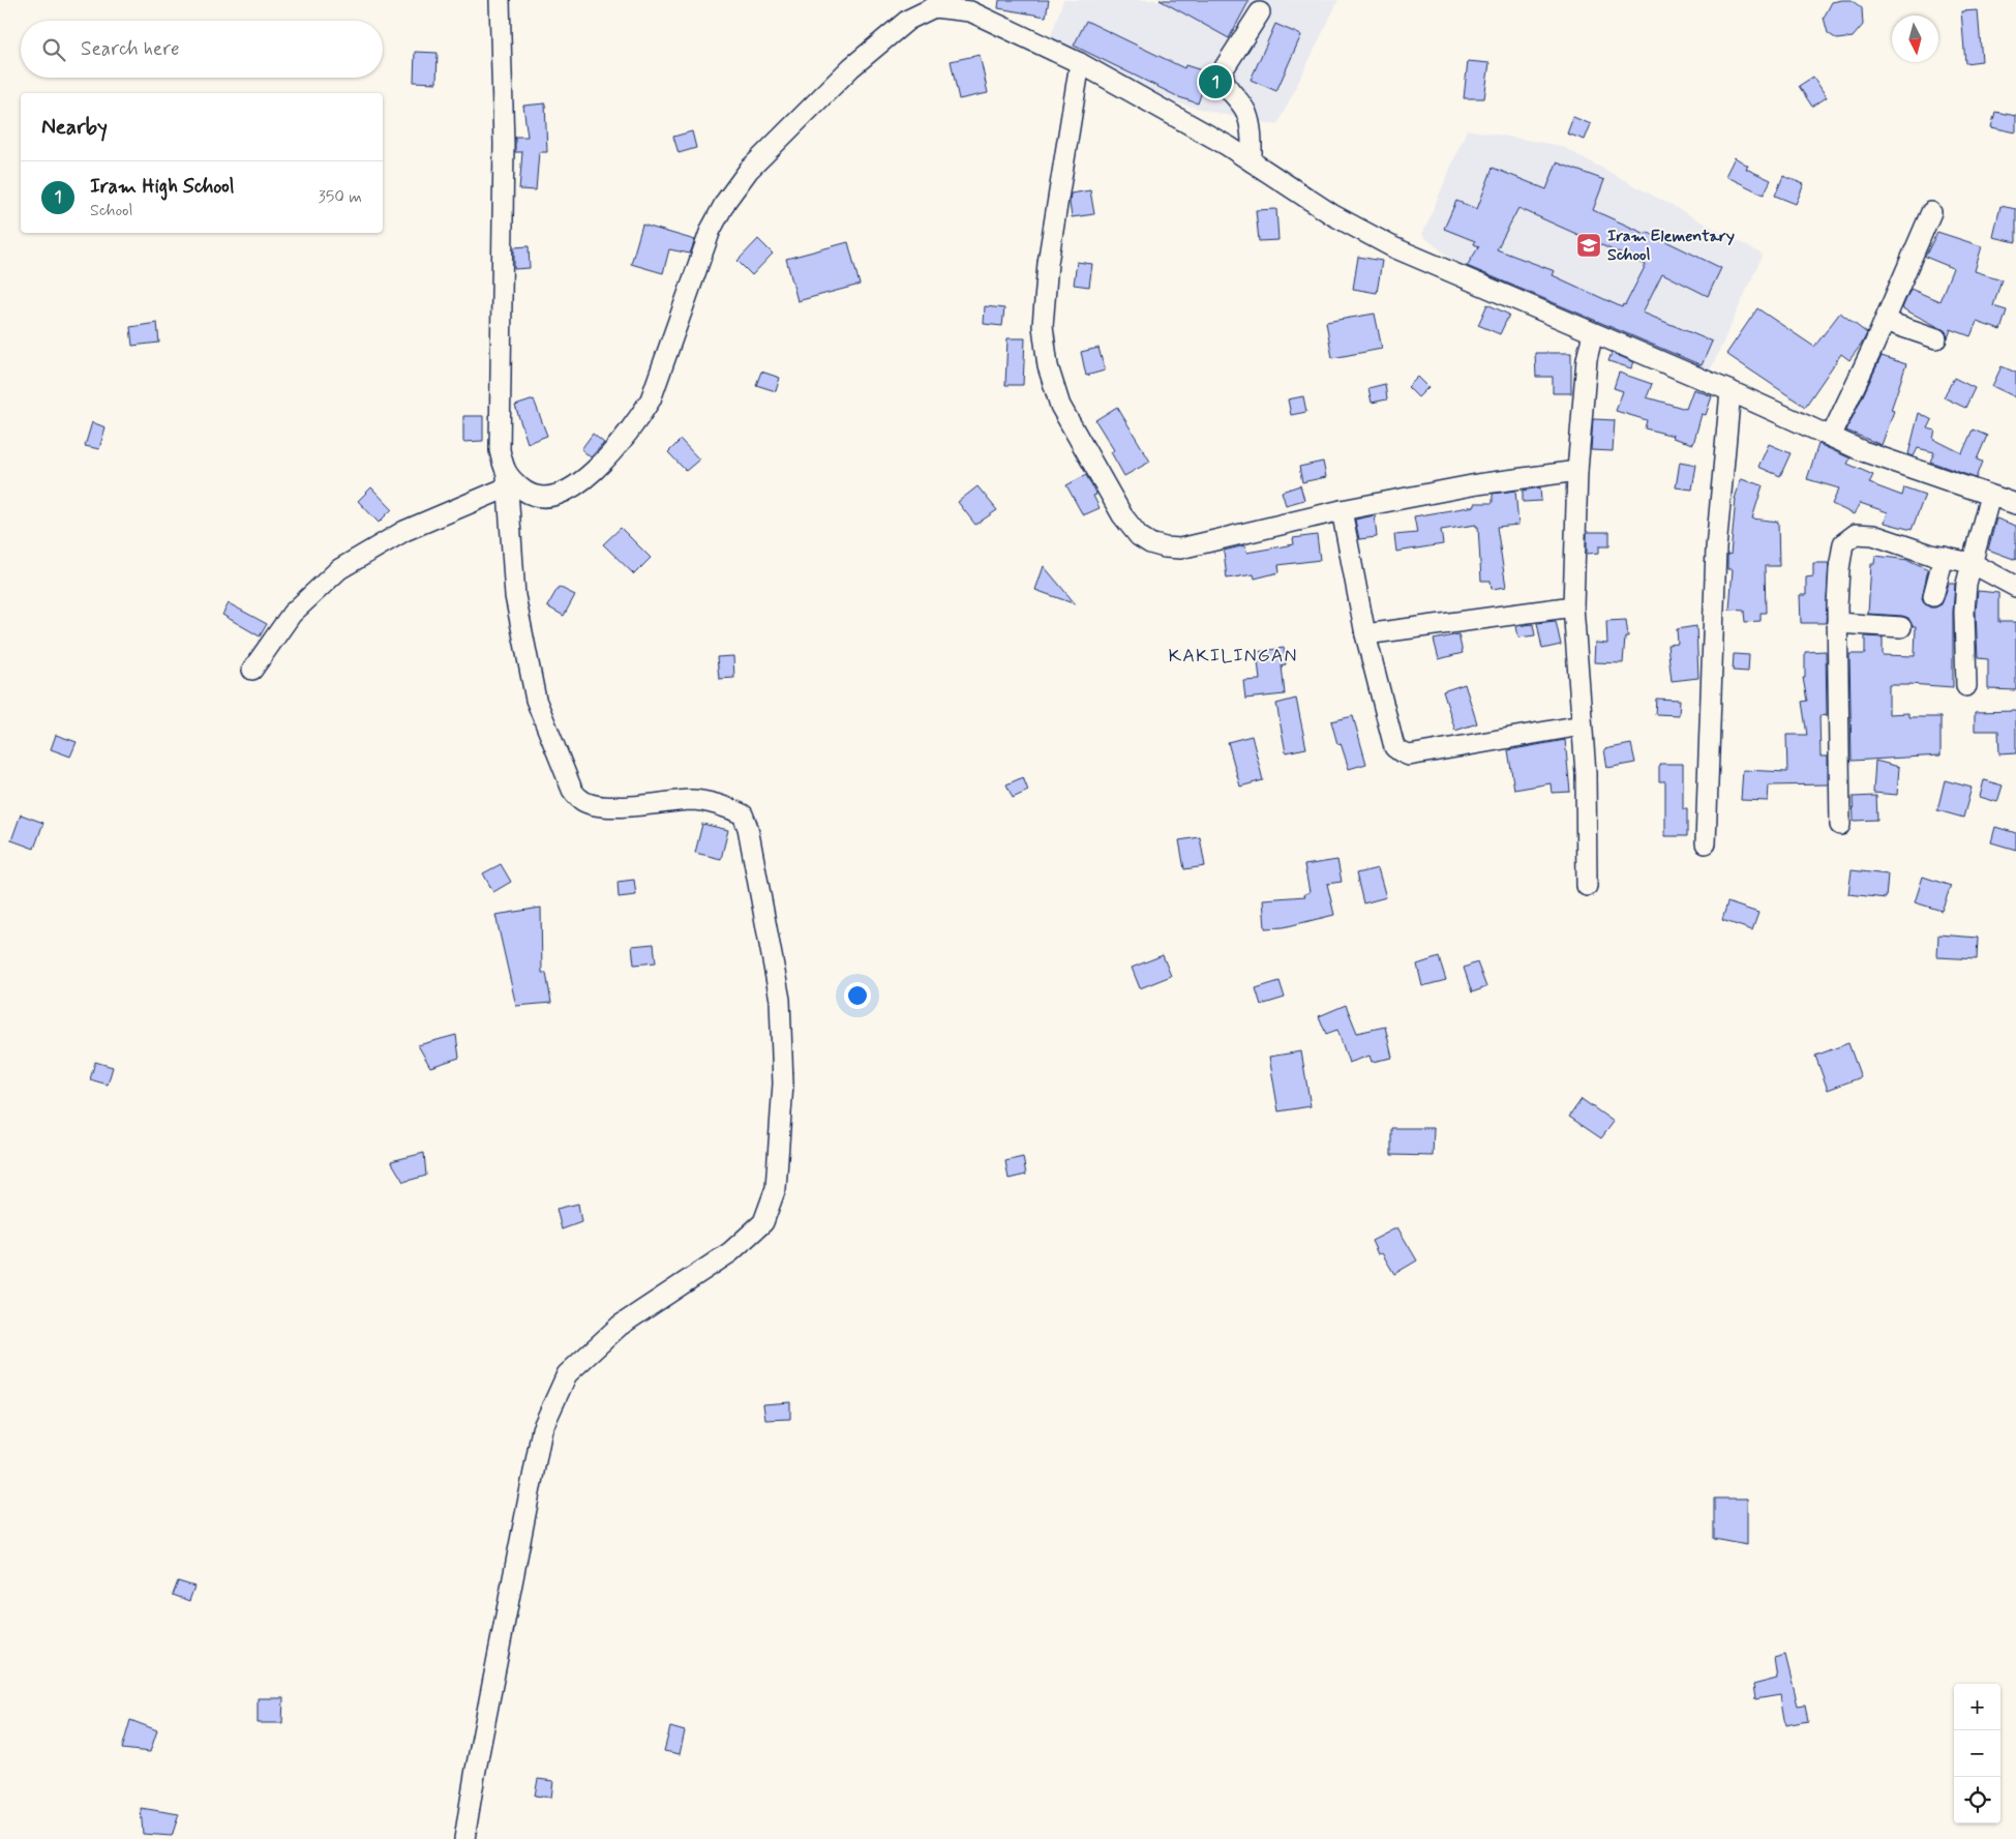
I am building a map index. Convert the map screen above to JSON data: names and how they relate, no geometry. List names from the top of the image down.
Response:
{
  "districts": ["KAKILINGAN"],
  "places": {
    "school or university": ["Iram Elementary School"]
  },
  "north": "bottom",
  "page": {
    "search": "Search here",
    "pins": "1",
    "heading": "Nearby",
    "list": [
      {
        "mark": "1",
        "name": "Iram High School",
        "note": "School",
        "value": "350 m"
      }
    ],
    "map_buttons": ["+", "−"]
  }
}
